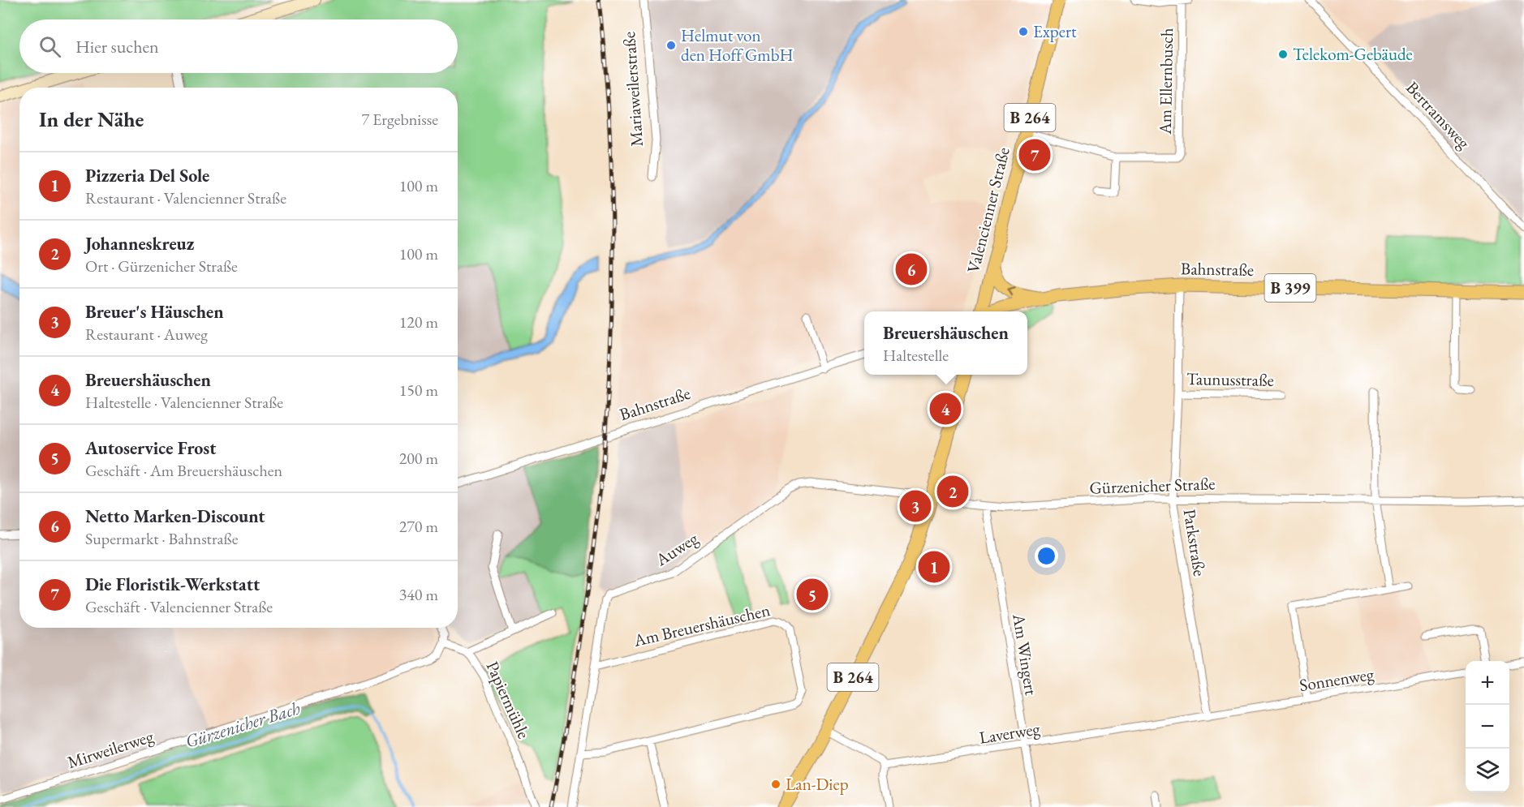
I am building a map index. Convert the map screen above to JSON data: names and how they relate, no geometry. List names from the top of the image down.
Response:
{
  "streets": {
    "main road": [
      "B 264",
      "Valencienner Straße",
      "Bahnstraße",
      "B 399"
    ],
    "street": [
      "Am Ellernbusch",
      "Mariaweilerstraße",
      "Bertramsweg",
      "Taunusstraße",
      "Gürzenicher Straße",
      "Parkstraße",
      "Auweg",
      "Am Breuershäuschen",
      "Am Wingert",
      "Sonnenweg",
      "Papiermühle",
      "Laverweg",
      "Mirweilerweg"
    ]
  },
  "crossings": [
    ["B 264", "Gürzenicher Straße"],
    ["B 264", "Auweg"],
    ["Bahnstraße", "Parkstraße"],
    ["Taunusstraße", "Parkstraße"],
    ["Gürzenicher Straße", "Parkstraße"],
    ["Gürzenicher Straße", "Auweg"],
    ["Gürzenicher Straße", "Am Wingert"],
    ["Parkstraße", "Sonnenweg"],
    ["Parkstraße", "Laverweg"],
    ["Auweg", "Am Breuershäuschen"],
    ["Am Wingert", "Laverweg"],
    ["Sonnenweg", "Laverweg"],
    ["Papiermühle", "Mirweilerweg"]
  ],
  "water": ["Gürzenicher Bach"],
  "places": [
    "Expert",
    "Helmut von den Hoff GmbH",
    "Telekom-Gebäude",
    "Lan-Diep"
  ],
  "page": {
    "search": "Hier suchen",
    "heading": ["In der Nähe", "7 Ergebnisse"],
    "pins": [
      "7",
      "6",
      "4",
      "2",
      "3",
      "1",
      "5"
    ],
    "list": [
      {
        "mark": "1",
        "name": "Pizzeria Del Sole",
        "note": "Restaurant · Valencienner Straße",
        "value": "100 m"
      },
      {
        "mark": "2",
        "name": "Johanneskreuz",
        "note": "Ort · Gürzenicher Straße",
        "value": "100 m"
      },
      {
        "mark": "3",
        "name": "Breuer's Häuschen",
        "note": "Restaurant · Auweg",
        "value": "120 m"
      },
      {
        "mark": "4",
        "name": "Breuershäuschen",
        "note": "Haltestelle · Valencienner Straße",
        "value": "150 m"
      },
      {
        "mark": "5",
        "name": "Autoservice Frost",
        "note": "Geschäft · Am Breuershäuschen",
        "value": "200 m"
      },
      {
        "mark": "6",
        "name": "Netto Marken-Discount",
        "note": "Supermarkt · Bahnstraße",
        "value": "270 m"
      },
      {
        "mark": "7",
        "name": "Die Floristik-Werkstatt",
        "note": "Geschäft · Valencienner Straße",
        "value": "340 m"
      }
    ],
    "popup": ["Breuershäuschen", "Haltestelle"],
    "map_buttons": ["+", "−"]
  }
}
